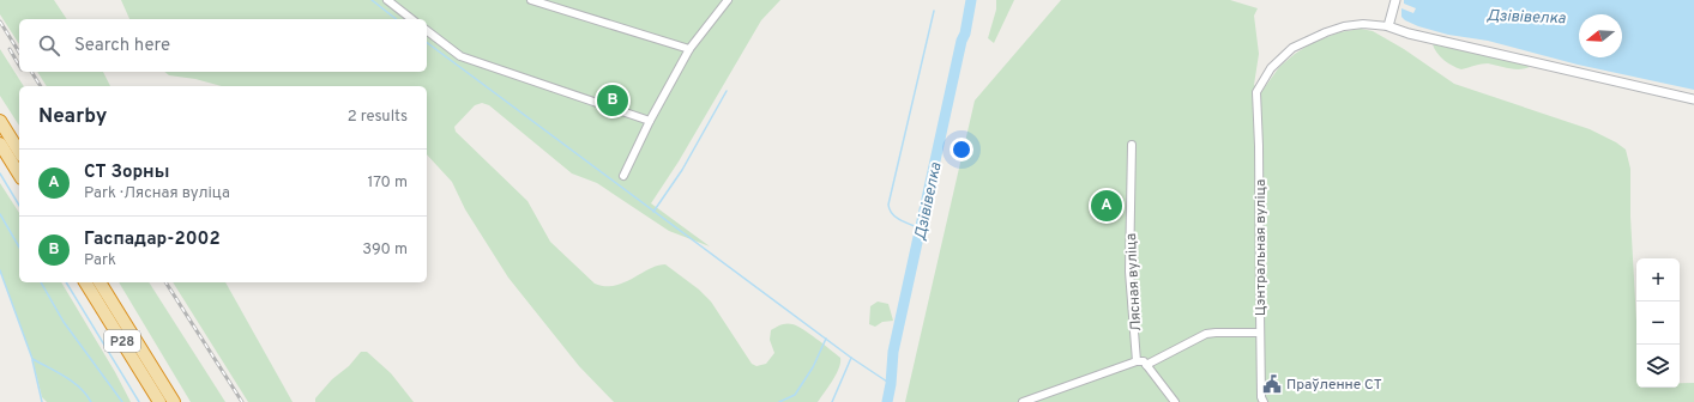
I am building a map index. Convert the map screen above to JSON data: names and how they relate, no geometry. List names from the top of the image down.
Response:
{
  "streets": {
    "highway": ["Р28"],
    "street": ["Цэнтральная вуліца", "Лясная вуліца"]
  },
  "water": ["Дзівівелка"],
  "places": {
    "public building": ["Праўленне СТ"]
  },
  "north": "left",
  "page": {
    "search": "Search here",
    "pins": ["B", "A"],
    "heading": ["Nearby", "2 results"],
    "list": [
      {
        "mark": "A",
        "name": "СТ Зорны",
        "note": "Park · Лясная вуліца",
        "value": "170 m"
      },
      {
        "mark": "B",
        "name": "Гаспадар-2002",
        "note": "Park",
        "value": "390 m"
      }
    ],
    "map_buttons": ["+", "−"]
  }
}
